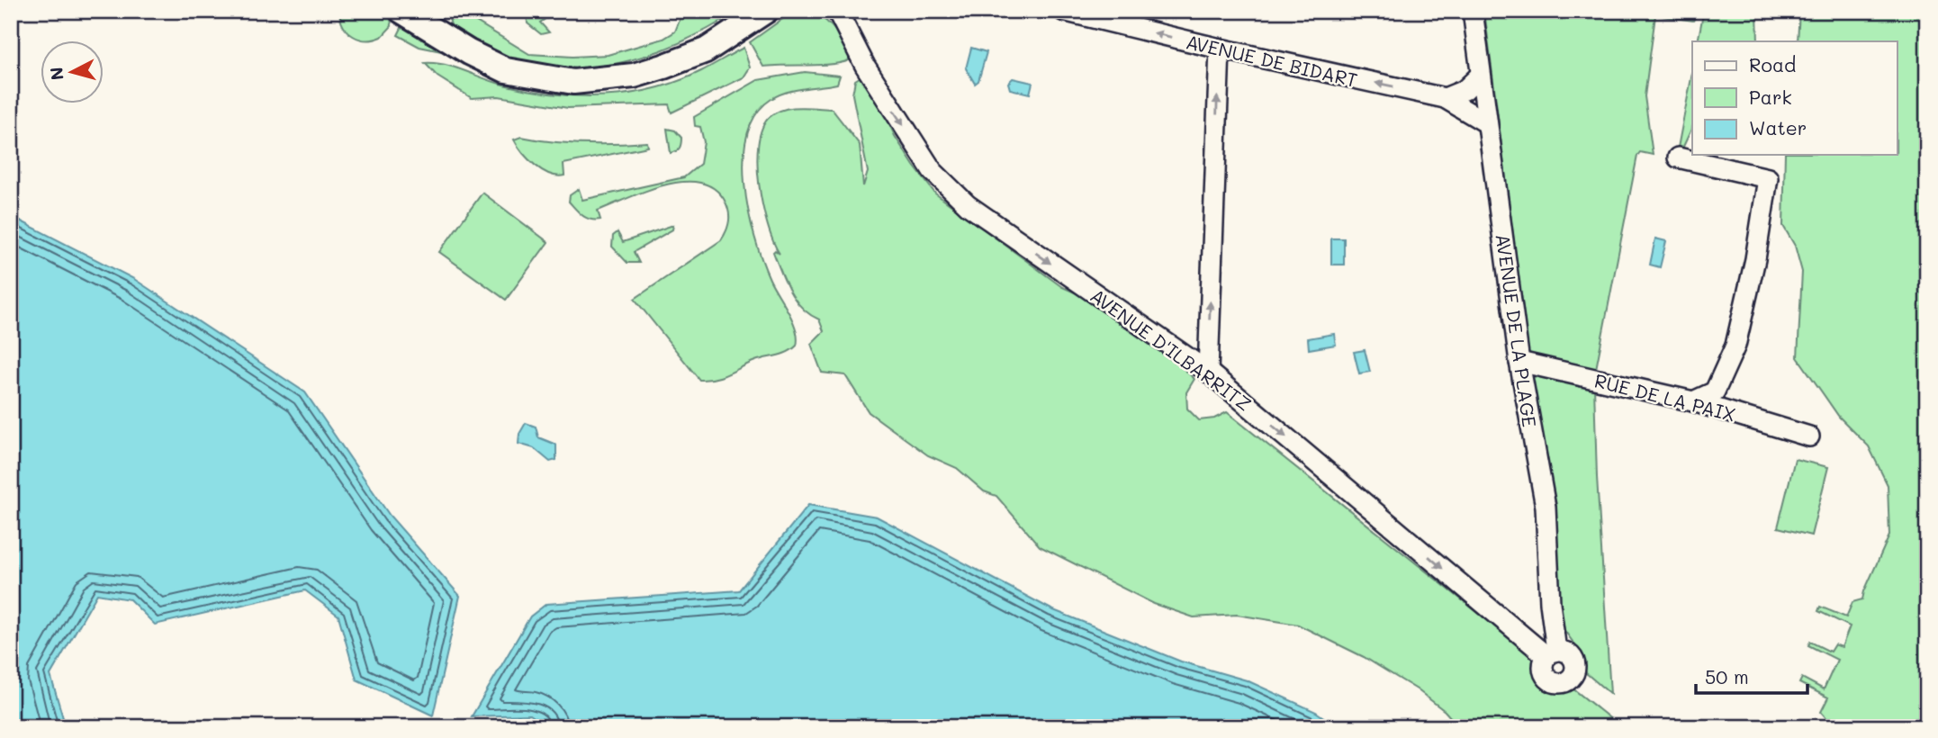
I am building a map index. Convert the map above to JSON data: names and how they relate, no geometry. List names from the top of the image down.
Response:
{
  "streets": {
    "street": [
      "AVENUE DE BIDART",
      "AVENUE DE LA PLAGE",
      "AVENUE D'ILBARRITZ",
      "RUE DE LA PAIX"
    ]
  },
  "crossings": [
    ["AVENUE DE BIDART", "AVENUE DE LA PLAGE"],
    ["AVENUE DE LA PLAGE", "AVENUE D'ILBARRITZ"],
    ["AVENUE DE LA PLAGE", "RUE DE LA PAIX"]
  ],
  "one_way": ["AVENUE DE BIDART", "AVENUE D'ILBARRITZ"],
  "legend": ["Road", "Park", "Water"],
  "scale_bar": "50 m",
  "north": "left"
}
